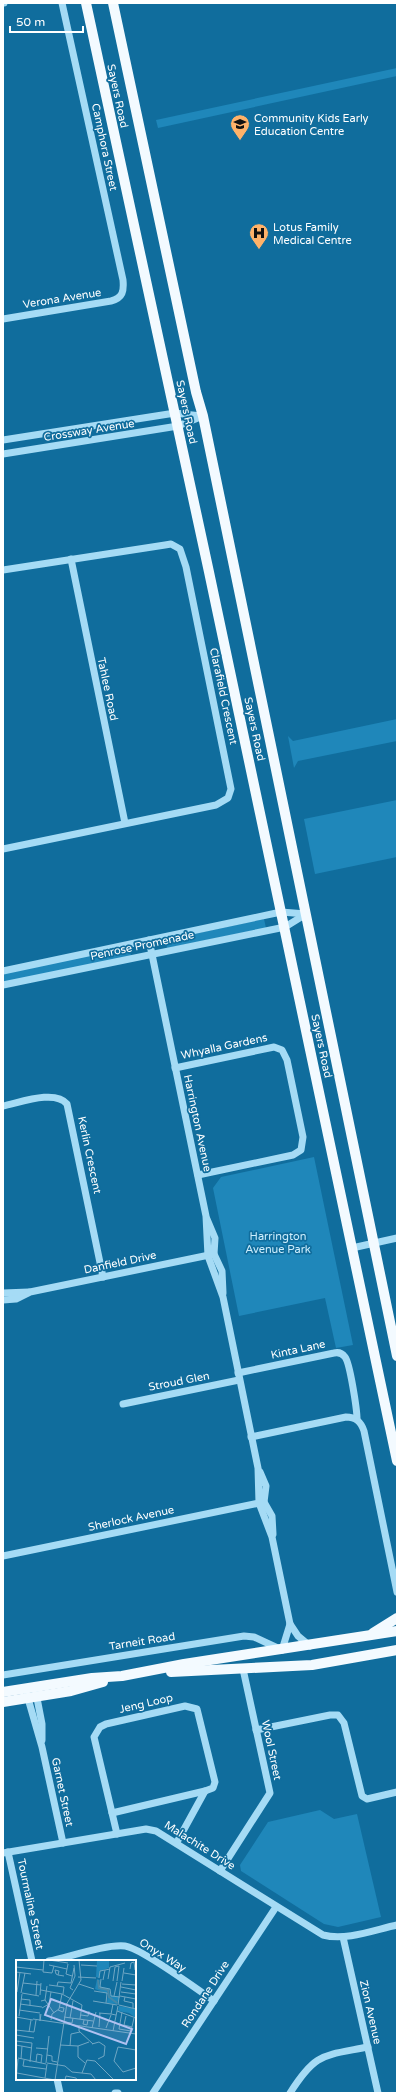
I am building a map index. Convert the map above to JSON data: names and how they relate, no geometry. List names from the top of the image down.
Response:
{
  "streets": {
    "main road": ["Sayers Road"],
    "street": [
      "Camphora Street",
      "Verona Avenue",
      "Crossway Avenue",
      "Tahlee Road",
      "Clarafield Crescent",
      "Penrose Promenade",
      "Whyalla Gardens",
      "Harrington Avenue",
      "Kerlin Crescent",
      "Danfield Drive",
      "Kinta Lane",
      "Stroud Glen",
      "Sherlock Avenue",
      "Tarneit Road",
      "Jeng Loop",
      "Wool Street",
      "Garnet Street",
      "Malachite Drive",
      "Tourmaline Street",
      "Onyx Way",
      "Rondane Drive",
      "Zion Avenue"
    ]
  },
  "crossings": [
    ["Sayers Road", "Crossway Avenue"],
    ["Sayers Road", "Penrose Promenade"],
    ["Camphora Street", "Verona Avenue"],
    ["Tahlee Road", "Clarafield Crescent"],
    ["Penrose Promenade", "Harrington Avenue"],
    ["Whyalla Gardens", "Harrington Avenue"],
    ["Harrington Avenue", "Danfield Drive"],
    ["Harrington Avenue", "Kinta Lane"],
    ["Harrington Avenue", "Stroud Glen"],
    ["Harrington Avenue", "Sherlock Avenue"],
    ["Harrington Avenue", "Tarneit Road"],
    ["Kerlin Crescent", "Danfield Drive"],
    ["Kinta Lane", "Stroud Glen"],
    ["Jeng Loop", "Malachite Drive"],
    ["Wool Street", "Malachite Drive"],
    ["Garnet Street", "Malachite Drive"],
    ["Malachite Drive", "Tourmaline Street"],
    ["Malachite Drive", "Rondane Drive"],
    ["Malachite Drive", "Zion Avenue"],
    ["Onyx Way", "Rondane Drive"]
  ],
  "parks": ["Harrington Avenue Park"],
  "places": {
    "school or university": ["Community Kids Early Education Centre"],
    "hospital": ["Lotus Family Medical Centre"]
  },
  "scale_bar": "50 m"
}
